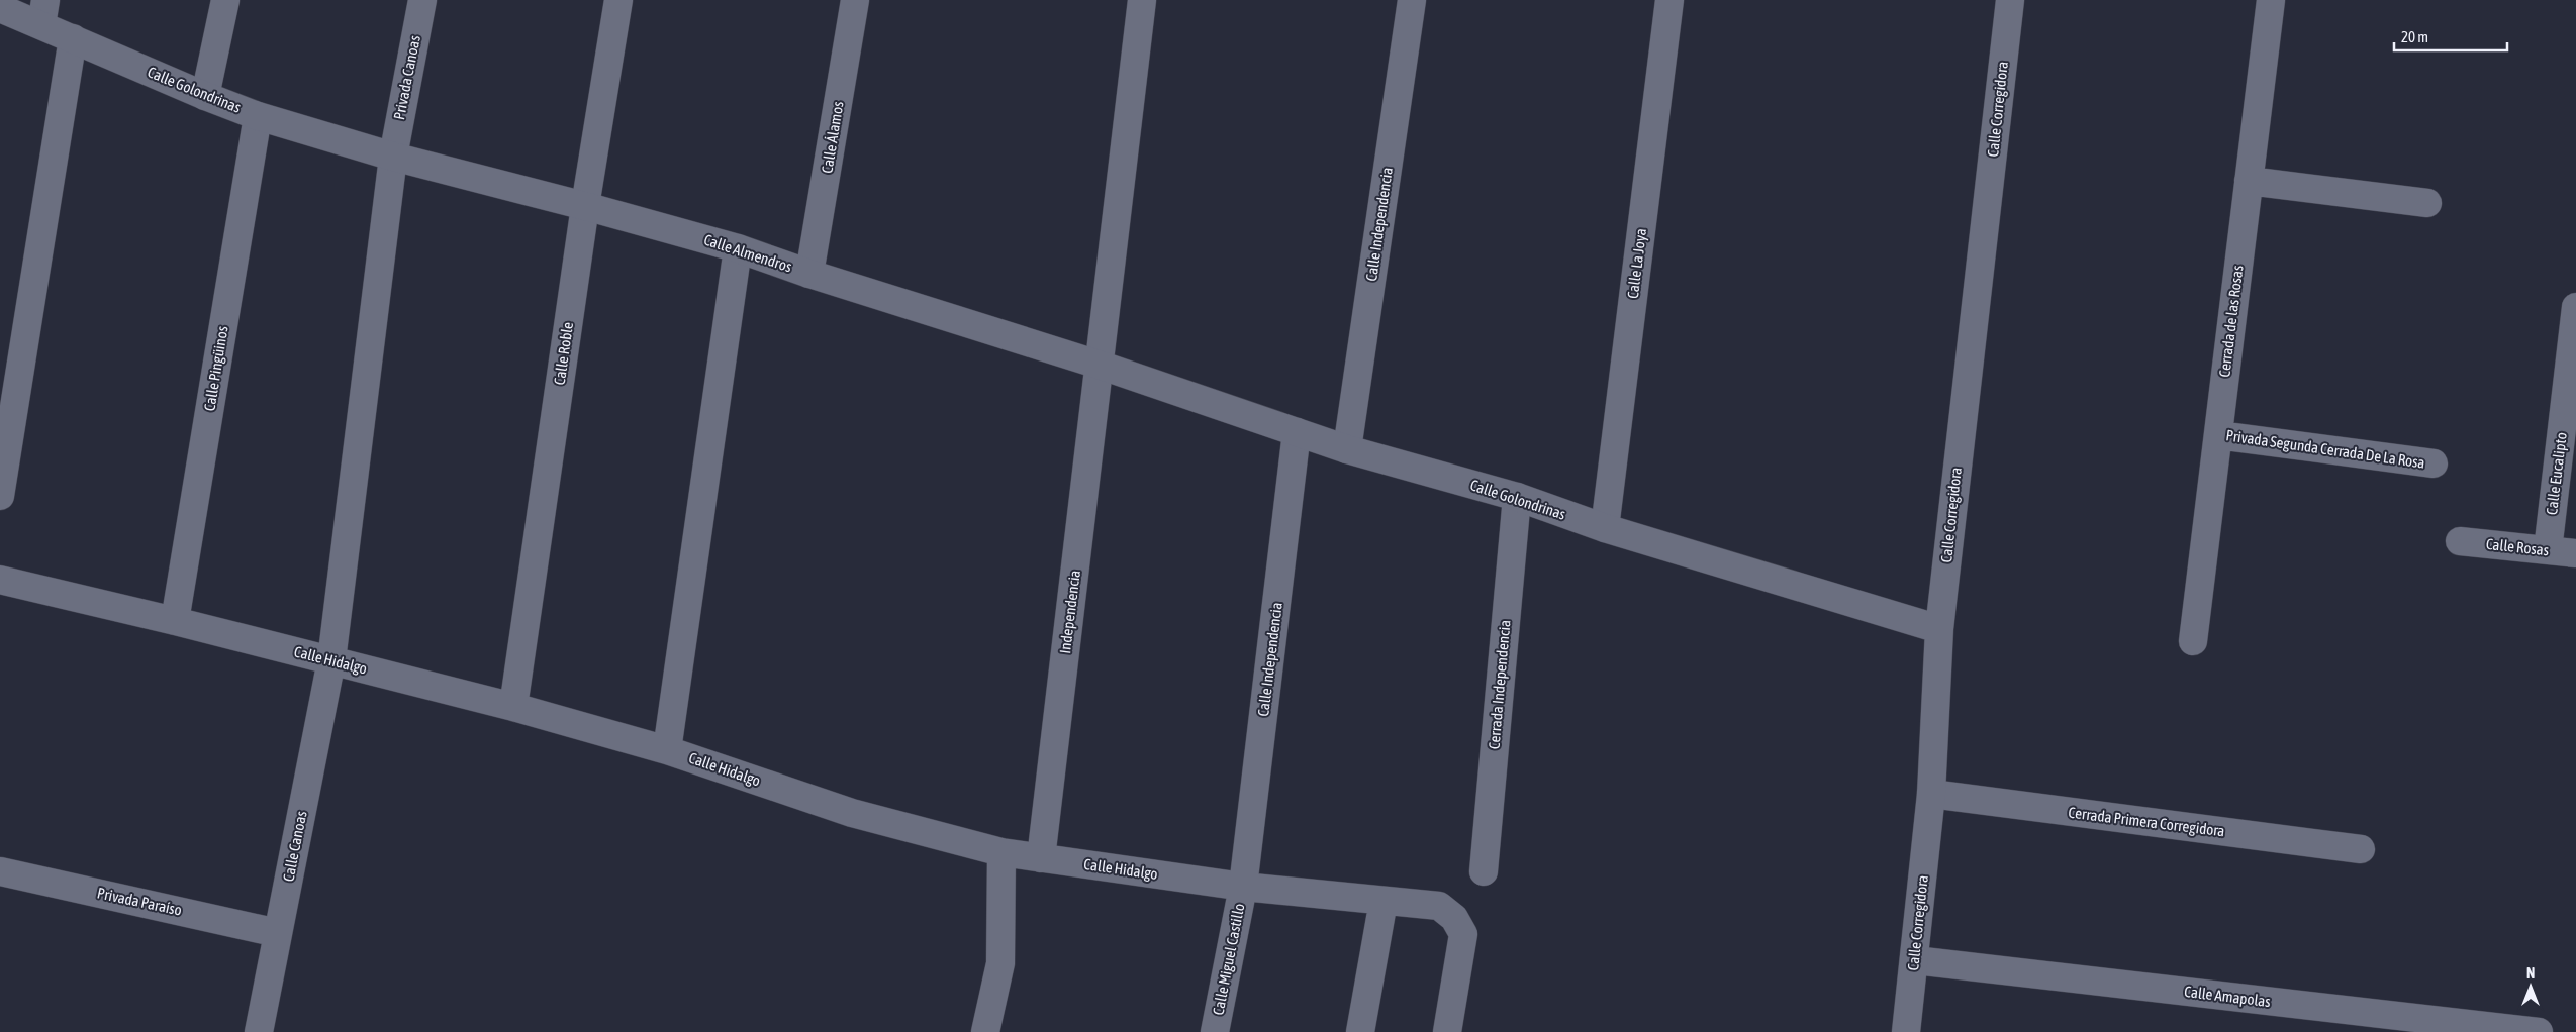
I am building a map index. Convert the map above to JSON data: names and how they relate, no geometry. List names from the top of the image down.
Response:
{
  "streets": {
    "street": [
      "Privada Canoas",
      "Calle Golondrinas",
      "Calle Corregidora",
      "Calle Álamos",
      "Calle Independencia",
      "Calle Almendros",
      "Calle La Joya",
      "Cerrada de las Rosas",
      "Calle Roble",
      "Calle Pingüinos",
      "Privada Segunda Cerrada De La Rosa",
      "Calle Eucalipto",
      "Calle Rosas",
      "Independencia",
      "Calle Hidalgo",
      "Cerrada Independencia",
      "Cerrada Primera Corregidora",
      "Calle Canoas",
      "Privada Paraíso",
      "Calle Miguel Castillo",
      "Calle Amapolas"
    ]
  },
  "crossings": [
    ["Privada Canoas", "Calle Golondrinas"],
    ["Privada Canoas", "Calle Almendros"],
    ["Calle Golondrinas", "Calle Corregidora"],
    ["Calle Golondrinas", "Calle Independencia"],
    ["Calle Golondrinas", "Calle Almendros"],
    ["Calle Golondrinas", "Calle La Joya"],
    ["Calle Golondrinas", "Calle Pingüinos"],
    ["Calle Golondrinas", "Independencia"],
    ["Calle Golondrinas", "Cerrada Independencia"],
    ["Calle Corregidora", "Cerrada Primera Corregidora"],
    ["Calle Corregidora", "Calle Amapolas"],
    ["Calle Álamos", "Calle Almendros"],
    ["Calle Independencia", "Calle Hidalgo"],
    ["Calle Independencia", "Calle Miguel Castillo"],
    ["Calle Almendros", "Calle Roble"],
    ["Calle Almendros", "Independencia"],
    ["Cerrada de las Rosas", "Privada Segunda Cerrada De La Rosa"],
    ["Calle Roble", "Calle Hidalgo"],
    ["Calle Pingüinos", "Calle Hidalgo"],
    ["Calle Eucalipto", "Calle Rosas"],
    ["Independencia", "Calle Hidalgo"],
    ["Calle Hidalgo", "Calle Canoas"],
    ["Calle Hidalgo", "Calle Miguel Castillo"],
    ["Calle Canoas", "Privada Paraíso"]
  ],
  "scale_bar": "20 m",
  "north": "top"
}
